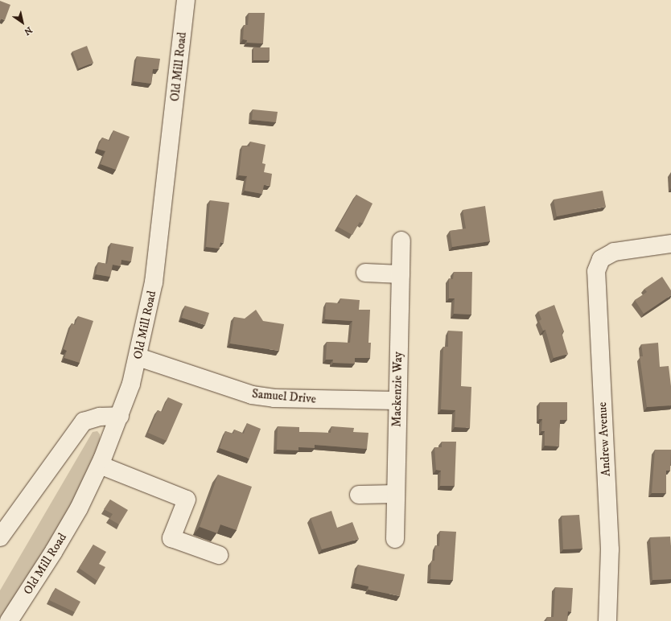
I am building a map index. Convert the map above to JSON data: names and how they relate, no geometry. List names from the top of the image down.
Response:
{
  "streets": {
    "street": [
      "Old Mill Road",
      "Mackenzie Way",
      "Samuel Drive",
      "Andrew Avenue"
    ]
  },
  "crossings": [
    ["Old Mill Road", "Samuel Drive"],
    ["Mackenzie Way", "Samuel Drive"]
  ],
  "north": "bottom right"
}
